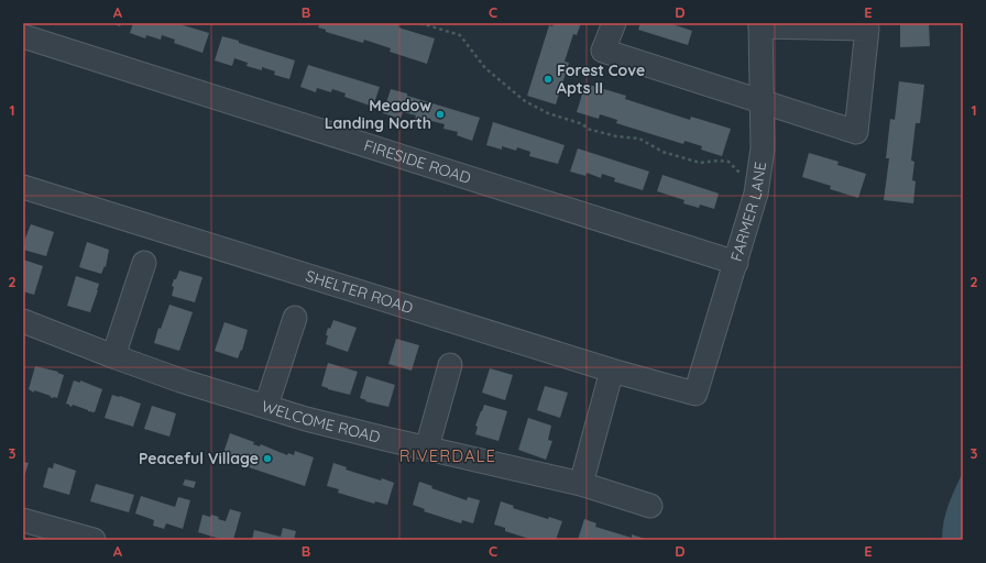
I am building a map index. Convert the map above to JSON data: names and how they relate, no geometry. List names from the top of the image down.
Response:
{
  "streets": {
    "street": [
      "FIRESIDE ROAD",
      "FARMER LANE",
      "SHELTER ROAD",
      "WELCOME ROAD"
    ]
  },
  "crossings": [
    ["FIRESIDE ROAD", "FARMER LANE"],
    ["FARMER LANE", "SHELTER ROAD"]
  ],
  "districts": ["RIVERDALE"],
  "places": ["Forest Cove Apts II", "Meadow Landing North", "Peaceful Village"],
  "grid": {
    "columns": [
      "A",
      "B",
      "C",
      "D",
      "E"
    ],
    "rows": ["1", "2", "3"]
  }
}
